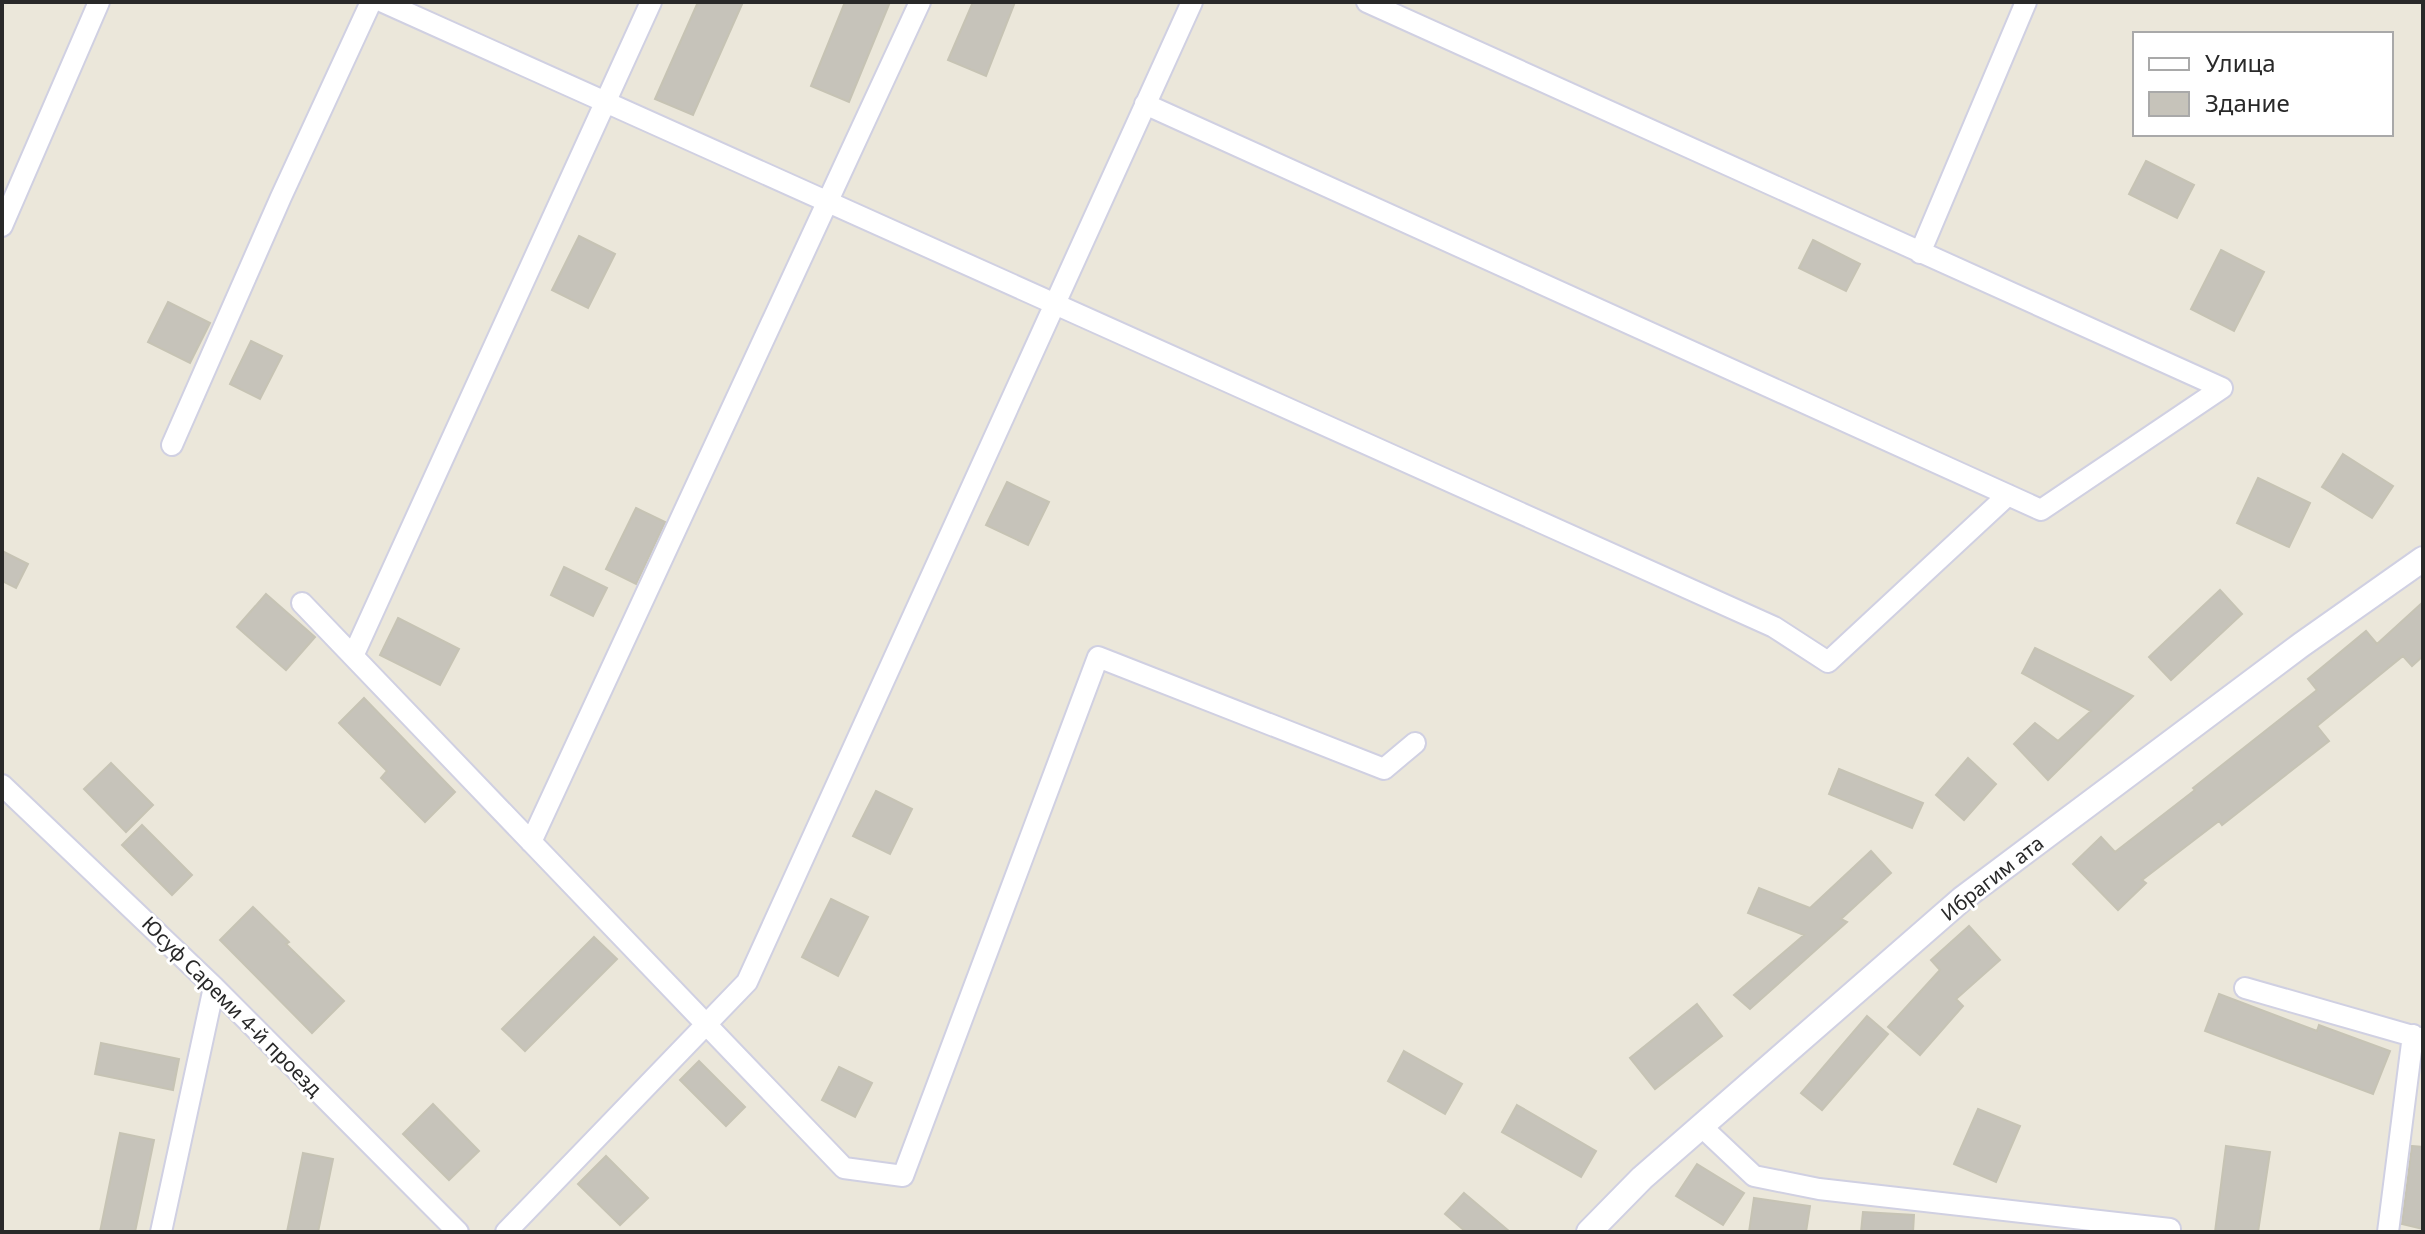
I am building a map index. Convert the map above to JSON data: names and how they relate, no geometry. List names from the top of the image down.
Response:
{
  "streets": {
    "street": ["Ибрагим ата", "Юсуф Сареми 4-й проезд"]
  },
  "legend": ["Улица", "Здание"]
}
